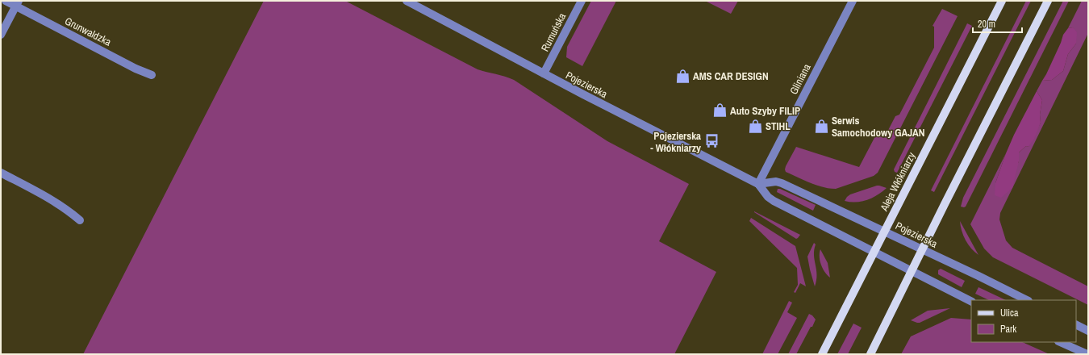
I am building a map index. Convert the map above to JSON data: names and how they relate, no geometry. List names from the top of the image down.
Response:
{
  "streets": {
    "main road": ["Aleja Włókniarzy"],
    "street": [
      "Grunwaldzka",
      "Rumuńska",
      "Gliniana",
      "Pojezierska"
    ]
  },
  "crossings": [
    ["Rumuńska", "Pojezierska"],
    ["Gliniana", "Pojezierska"],
    ["Pojezierska", "Aleja Włókniarzy"]
  ],
  "places": {
    "shop": [
      "AMS CAR DESIGN",
      "Auto Szyby FILIP",
      "STIHL",
      "Serwis Samochodowy GAJAN"
    ],
    "bus stop": ["Pojezierska - Włókniarzy"]
  },
  "legend": ["Ulica", "Park"],
  "scale_bar": "20 m"
}
